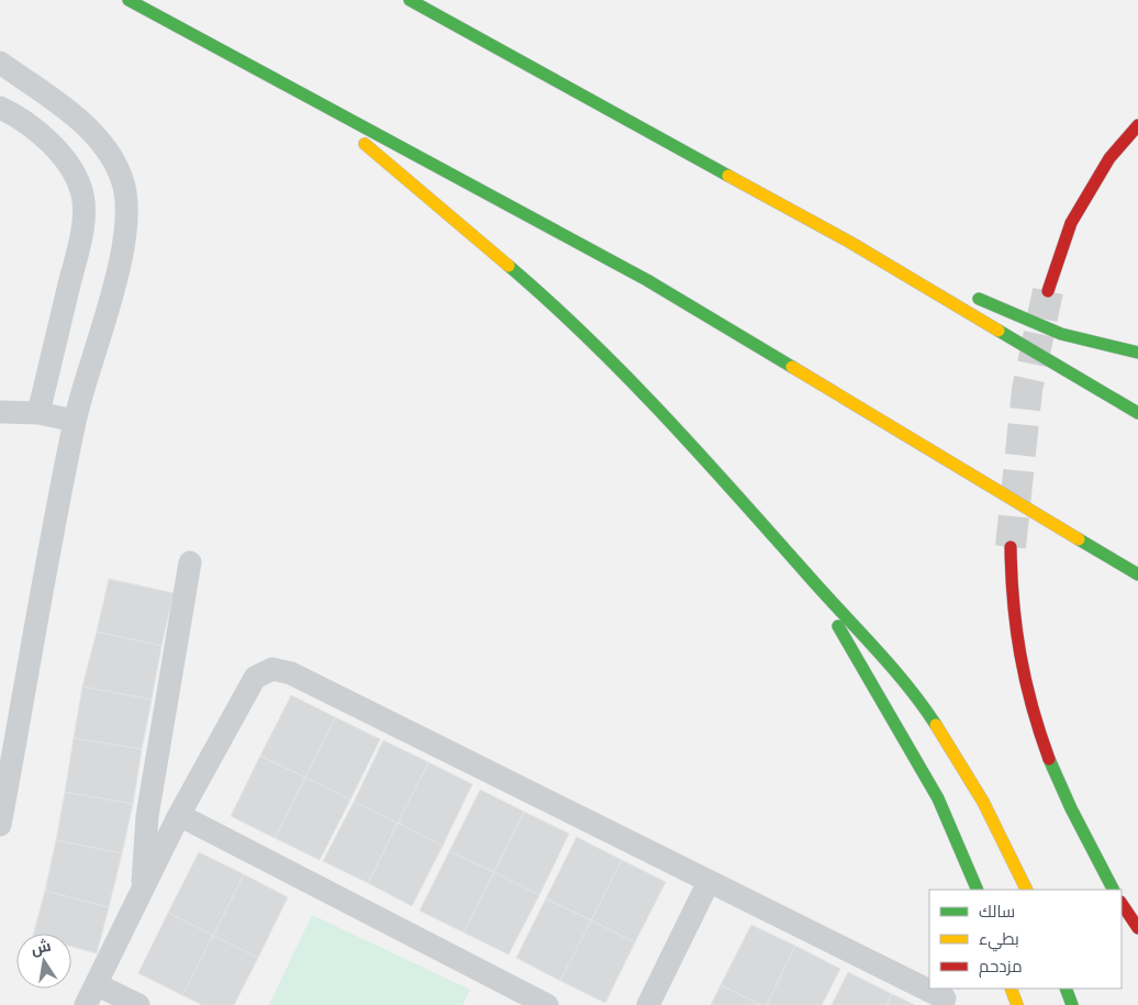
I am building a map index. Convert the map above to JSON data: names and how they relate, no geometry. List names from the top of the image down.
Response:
{
  "legend": ["سالك", "بطيء", "مزدحم"],
  "north": "top"
}
